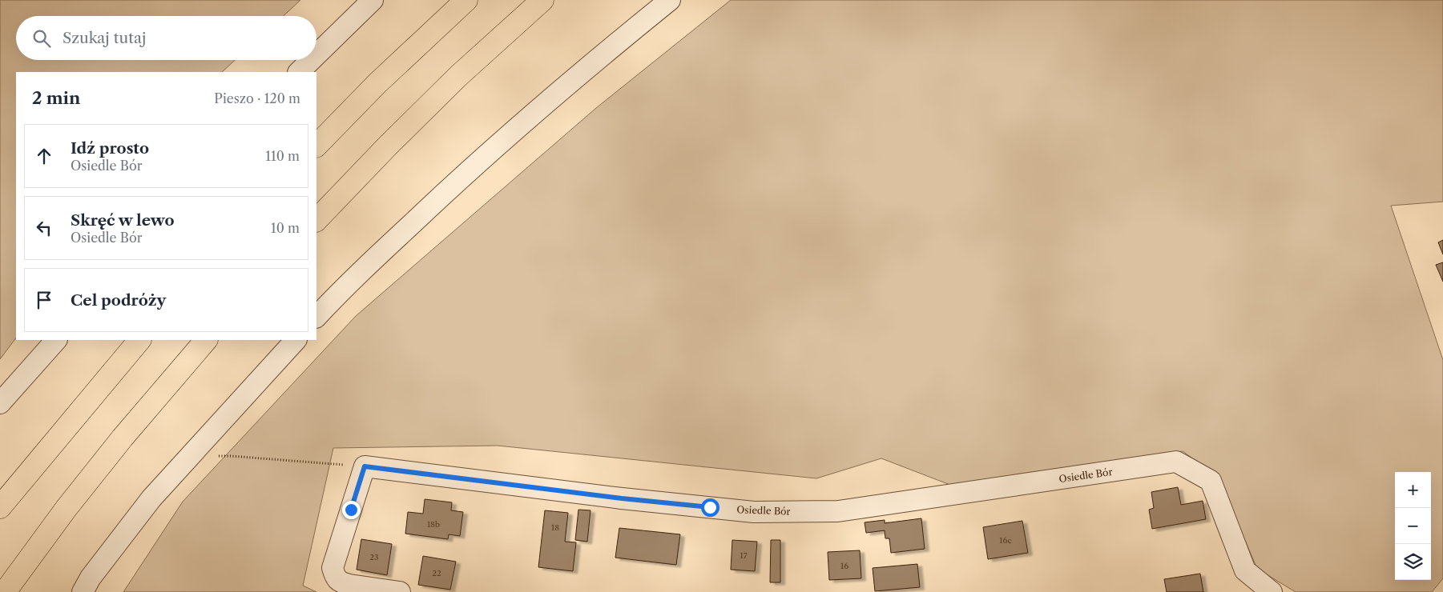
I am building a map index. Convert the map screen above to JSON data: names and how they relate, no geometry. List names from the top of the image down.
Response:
{
  "streets": {
    "street": ["Osiedle Bór"]
  },
  "house_numbers": [
    "18b",
    "18",
    "16c",
    "17",
    "23",
    "16",
    "22"
  ],
  "page": {
    "search": "Szukaj tutaj",
    "heading": ["2 min", "Pieszo · 120 m"],
    "list": [
      ["Idź prosto", "Osiedle Bór", "110 m"],
      ["Skręć w lewo", "Osiedle Bór", "10 m"],
      "Cel podróży"
    ],
    "map_buttons": ["+", "−"]
  }
}
